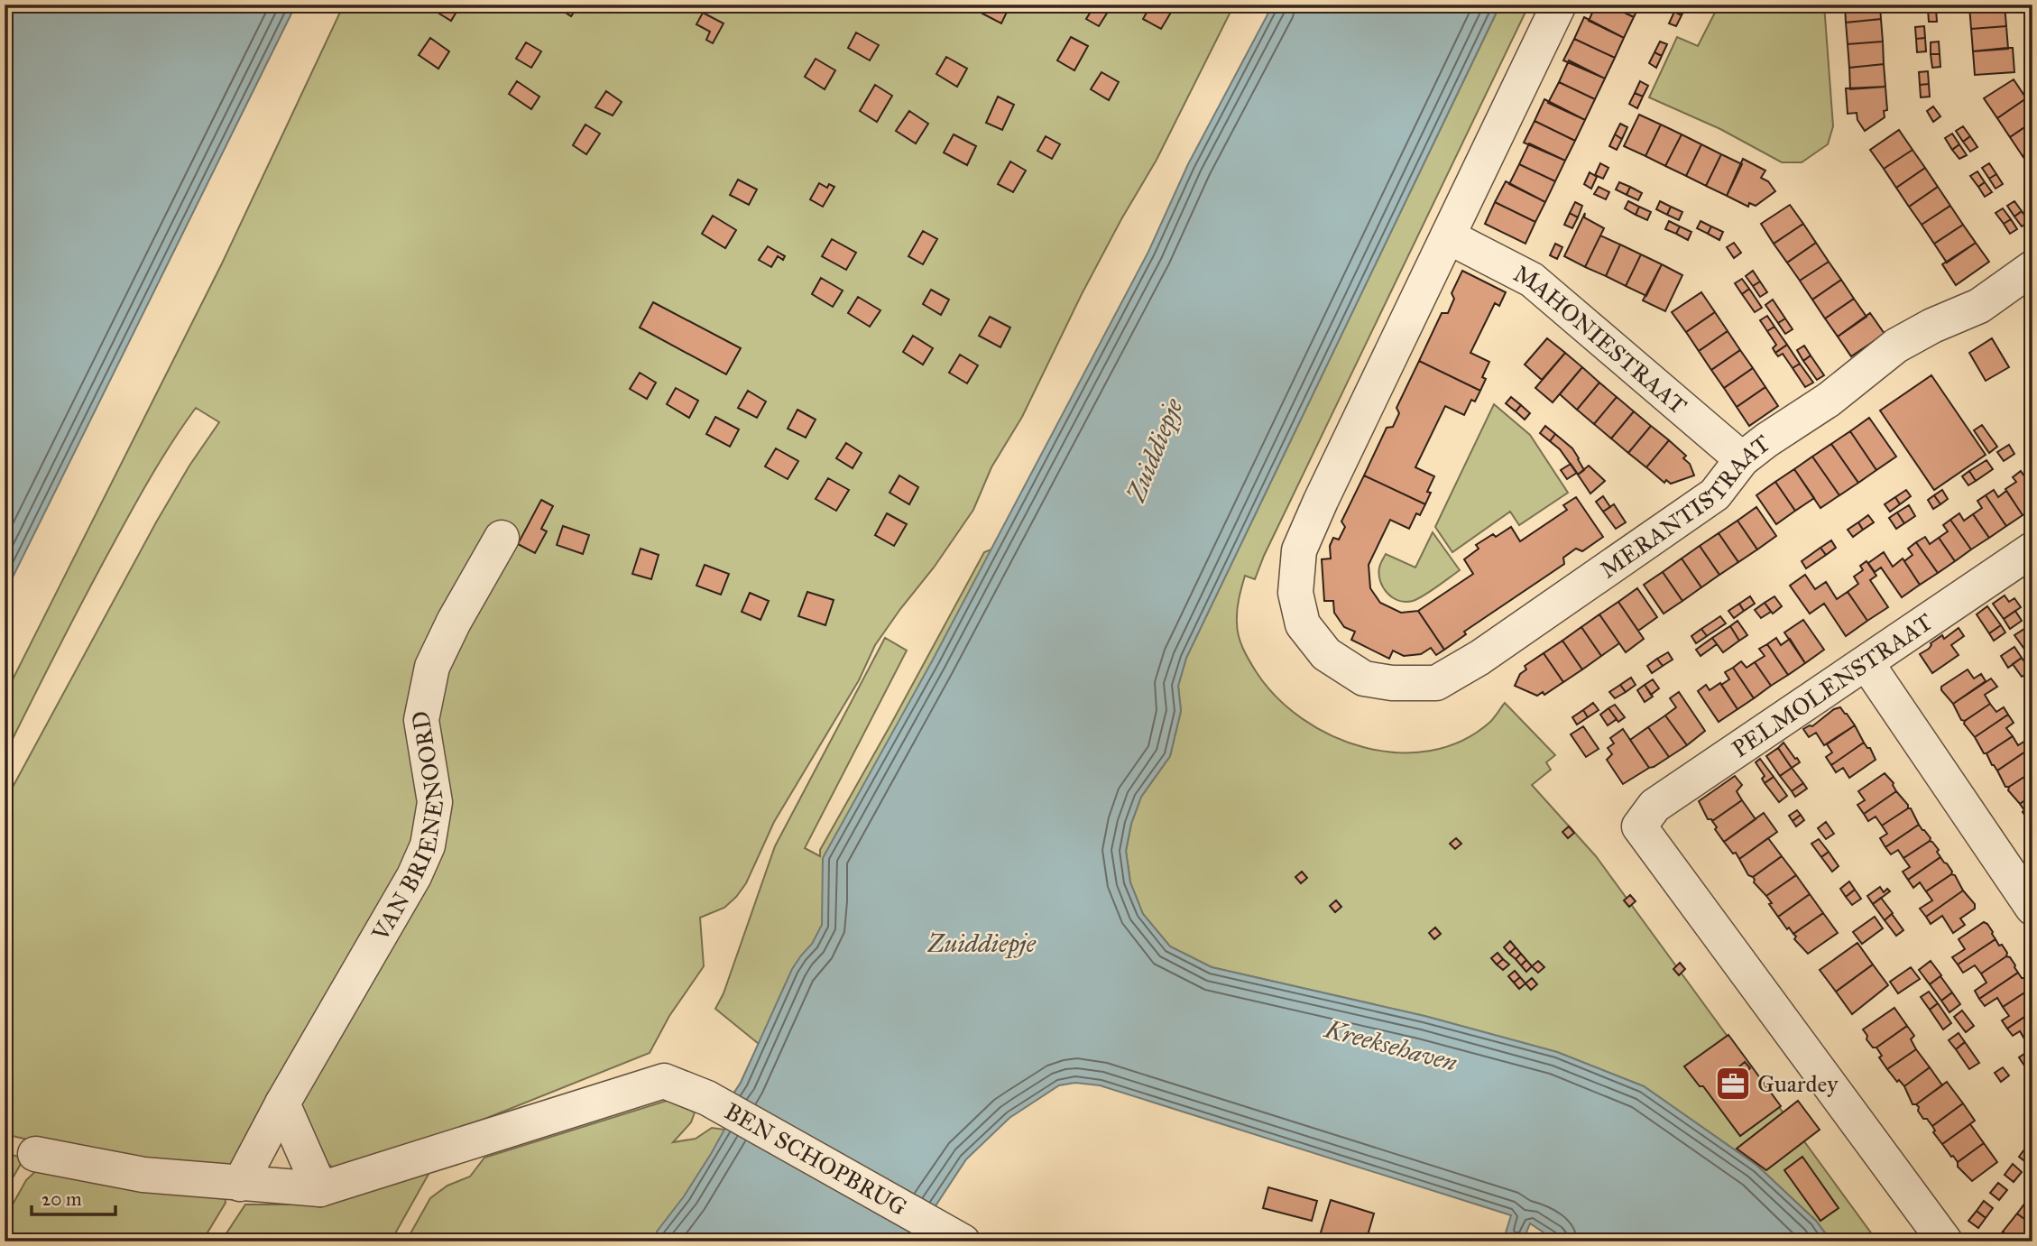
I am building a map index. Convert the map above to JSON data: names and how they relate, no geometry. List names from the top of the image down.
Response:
{
  "streets": {
    "street": [
      "MAHONIESTRAAT",
      "MERANTISTRAAT",
      "PELMOLENSTRAAT",
      "VAN BRIENENOORD",
      "BEN SCHOPBRUG"
    ]
  },
  "crossings": [
    ["MAHONIESTRAAT", "MERANTISTRAAT"]
  ],
  "water": ["Zuiddiepje", "Kreeksehaven"],
  "places": {
    "office": ["Guardey"]
  },
  "scale_bar": "20 m"
}
